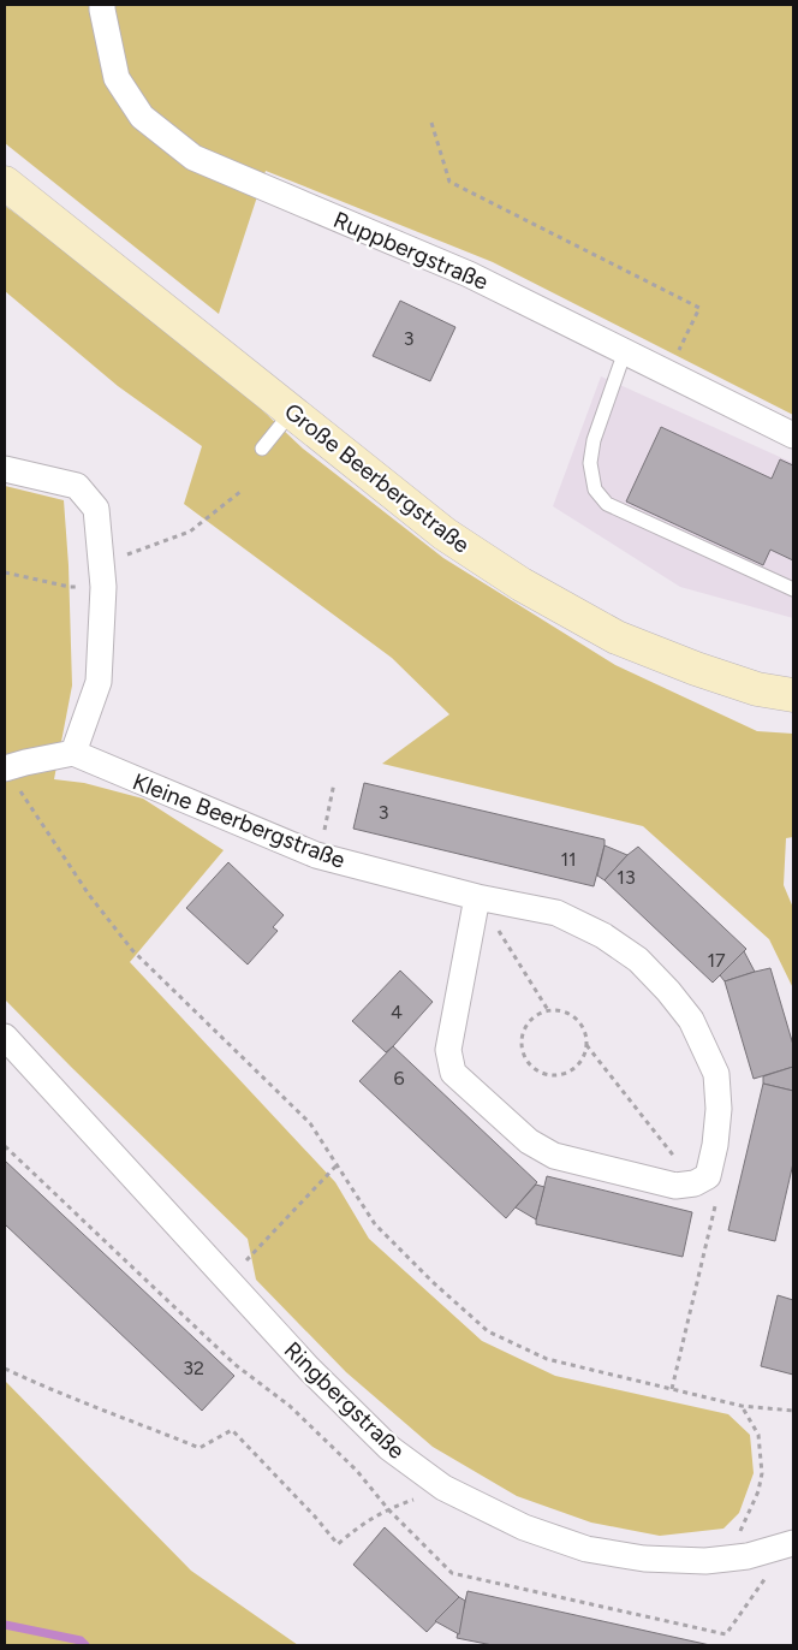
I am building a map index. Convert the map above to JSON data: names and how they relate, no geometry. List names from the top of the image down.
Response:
{
  "streets": {
    "street": [
      "Ruppbergstraße",
      "Große Beerbergstraße",
      "Kleine Beerbergstraße",
      "Ringbergstraße"
    ]
  },
  "house_numbers": [
    "3",
    "3",
    "11",
    "13",
    "17",
    "4",
    "6",
    "32"
  ]
}
